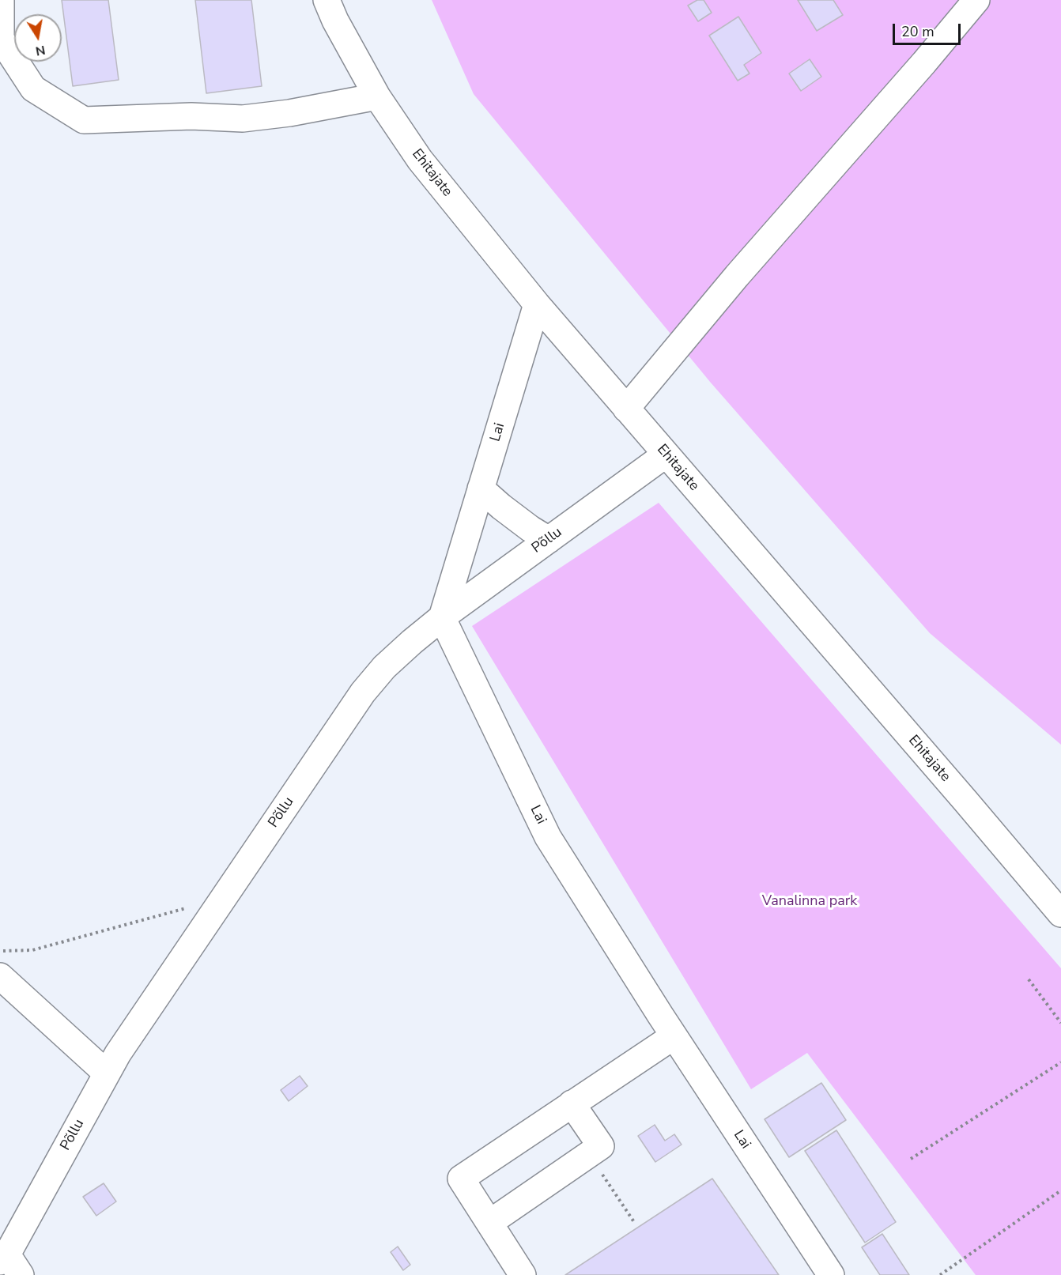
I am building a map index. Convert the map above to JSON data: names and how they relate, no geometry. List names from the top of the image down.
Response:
{
  "streets": {
    "street": ["Ehitajate", "Lai", "Põllu"]
  },
  "crossings": [
    ["Ehitajate", "Lai"],
    ["Ehitajate", "Põllu"],
    ["Lai", "Põllu"]
  ],
  "parks": ["Vanalinna park"],
  "scale_bar": "20 m",
  "north": "bottom"
}
